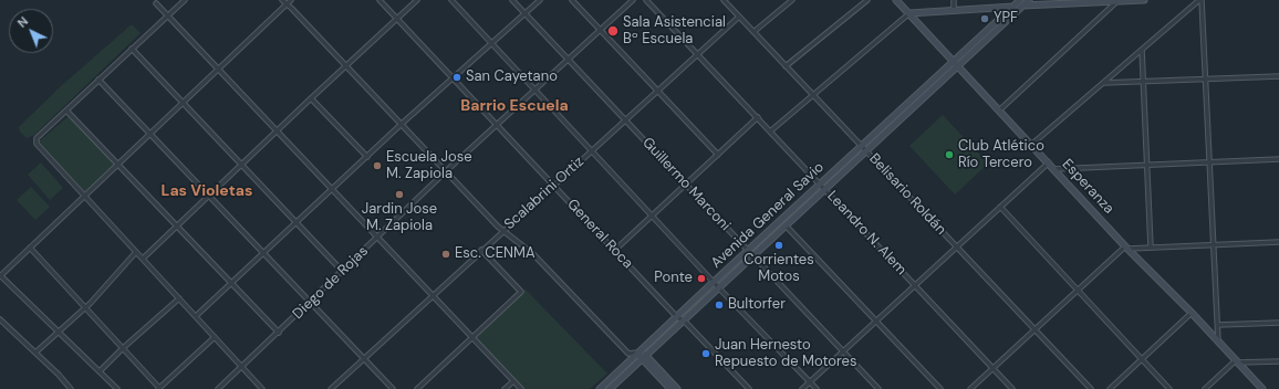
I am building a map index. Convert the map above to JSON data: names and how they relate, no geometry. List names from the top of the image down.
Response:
{
  "streets": {
    "main road": ["Esperanza", "Avenida General Savio"],
    "street": [
      "Guillermo Marconi",
      "Scalabrini Ortiz",
      "Belisario Roldán",
      "Leandro N. Alem",
      "General Roca",
      "Diego de Rojas"
    ]
  },
  "crossings": [
    ["Guillermo Marconi", "Scalabrini Ortiz"],
    ["Guillermo Marconi", "Avenida General Savio"],
    ["Guillermo Marconi", "Diego de Rojas"],
    ["Esperanza", "Avenida General Savio"],
    ["Scalabrini Ortiz", "Belisario Roldán"],
    ["Scalabrini Ortiz", "Leandro N. Alem"],
    ["Scalabrini Ortiz", "General Roca"],
    ["Belisario Roldán", "Avenida General Savio"],
    ["Avenida General Savio", "Leandro N. Alem"],
    ["Avenida General Savio", "General Roca"],
    ["General Roca", "Diego de Rojas"]
  ],
  "districts": ["Barrio Escuela", "Las Violetas"],
  "places": [
    "YPF",
    "Sala Asistencial Bº Escuela",
    "San Cayetano",
    "Club Atlético Río Tercero",
    "Escuela Jose M. Zapiola",
    "Jardin Jose M. Zapiola",
    "Corrientes Motos",
    "Esc. CENMA",
    "Ponte",
    "Bultorfer",
    "Juan Hernesto Repuesto de Motores"
  ],
  "north": "top left"
}
